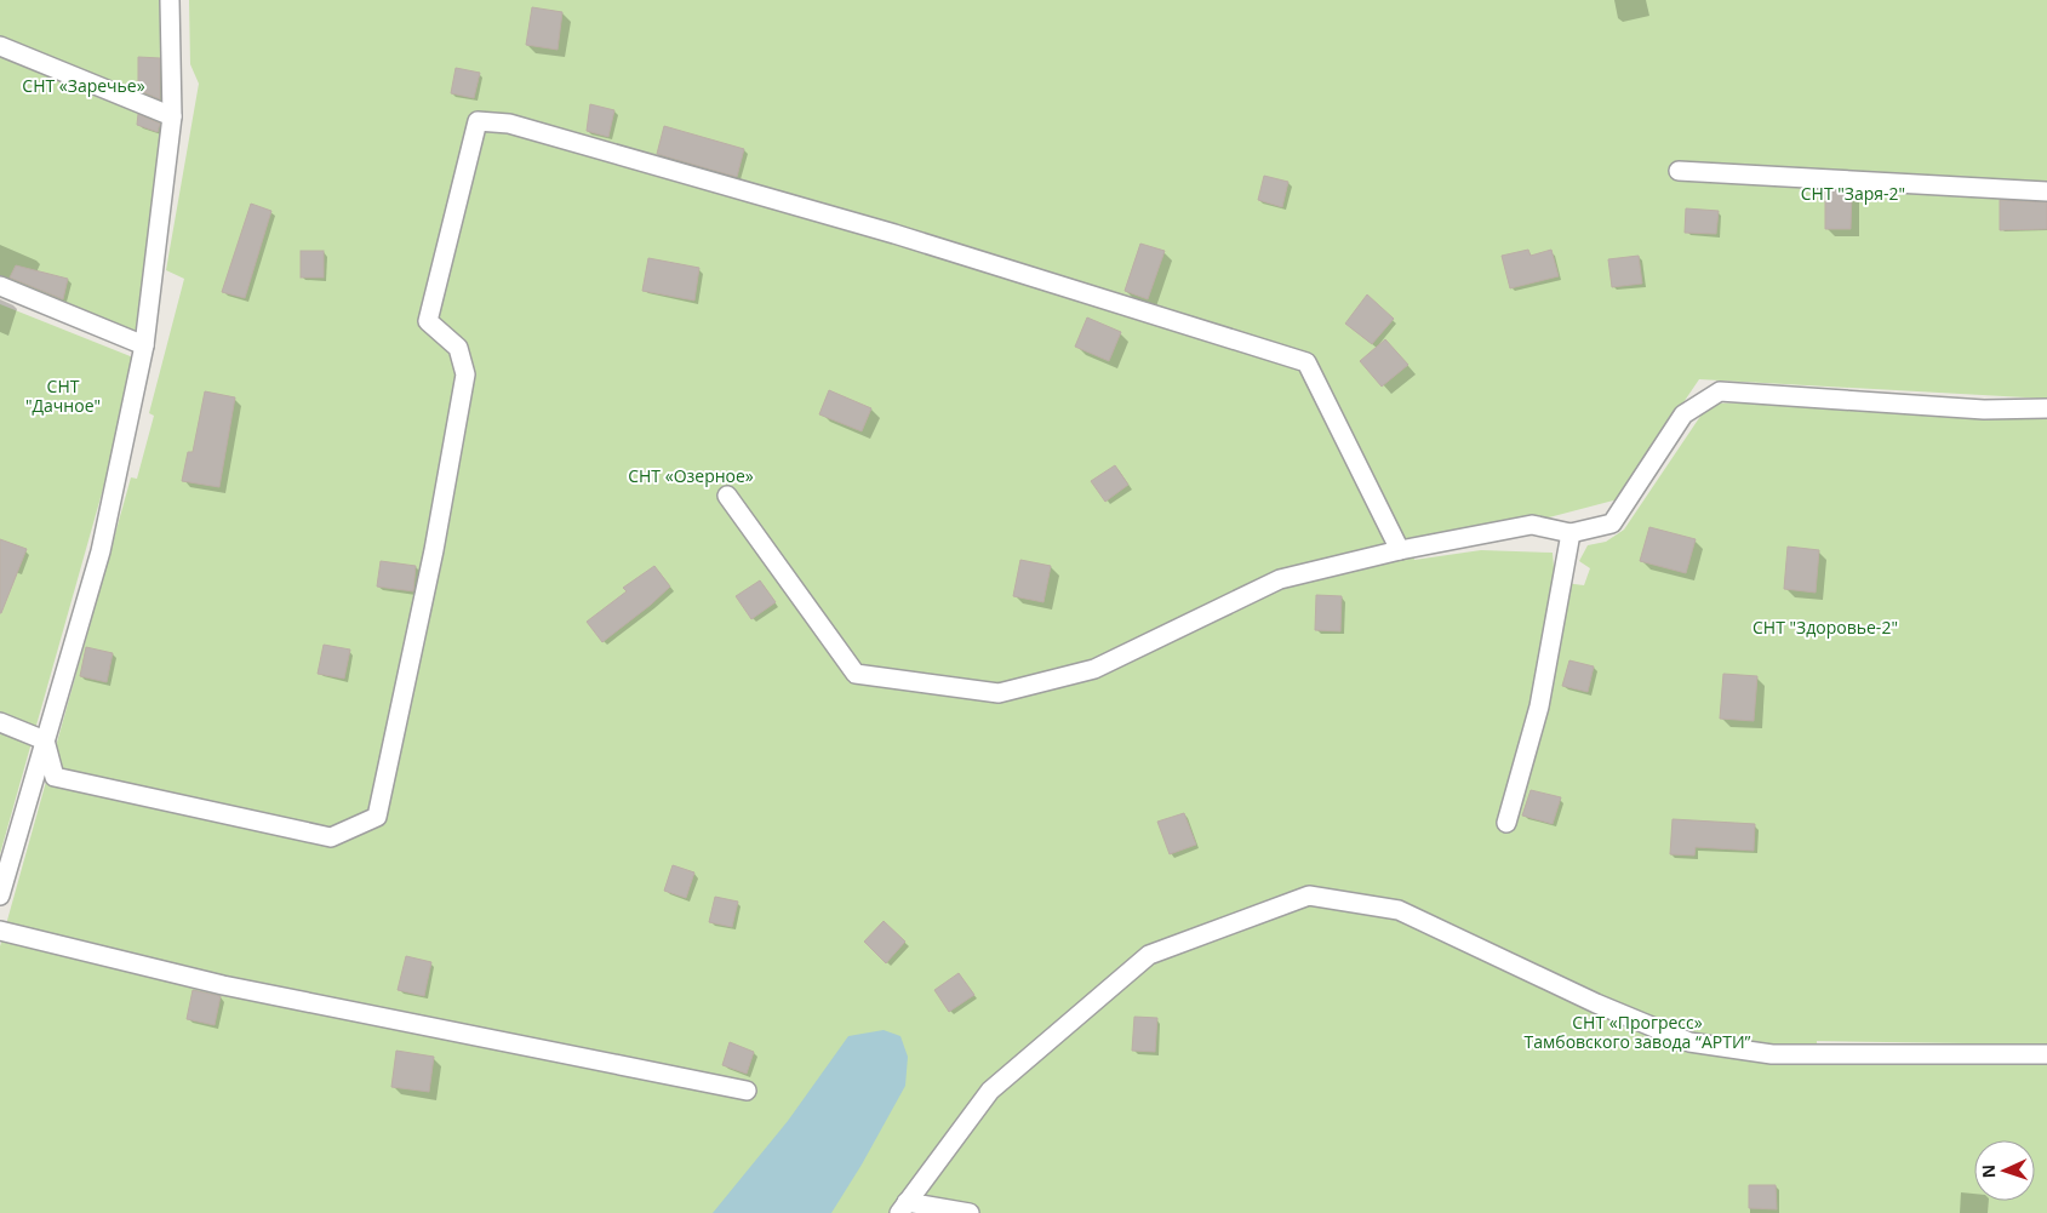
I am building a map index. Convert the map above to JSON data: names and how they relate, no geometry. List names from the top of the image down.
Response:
{
  "parks": [
    "СНТ «Заречье»",
    "СНТ \"Заря-2\"",
    "СНТ \"Дачное\"",
    "СНТ «Озерное»",
    "СНТ \"Здоровье-2\"",
    "СНТ «Прогресс» Тамбовского завода “АРТИ”"
  ],
  "north": "left"
}
